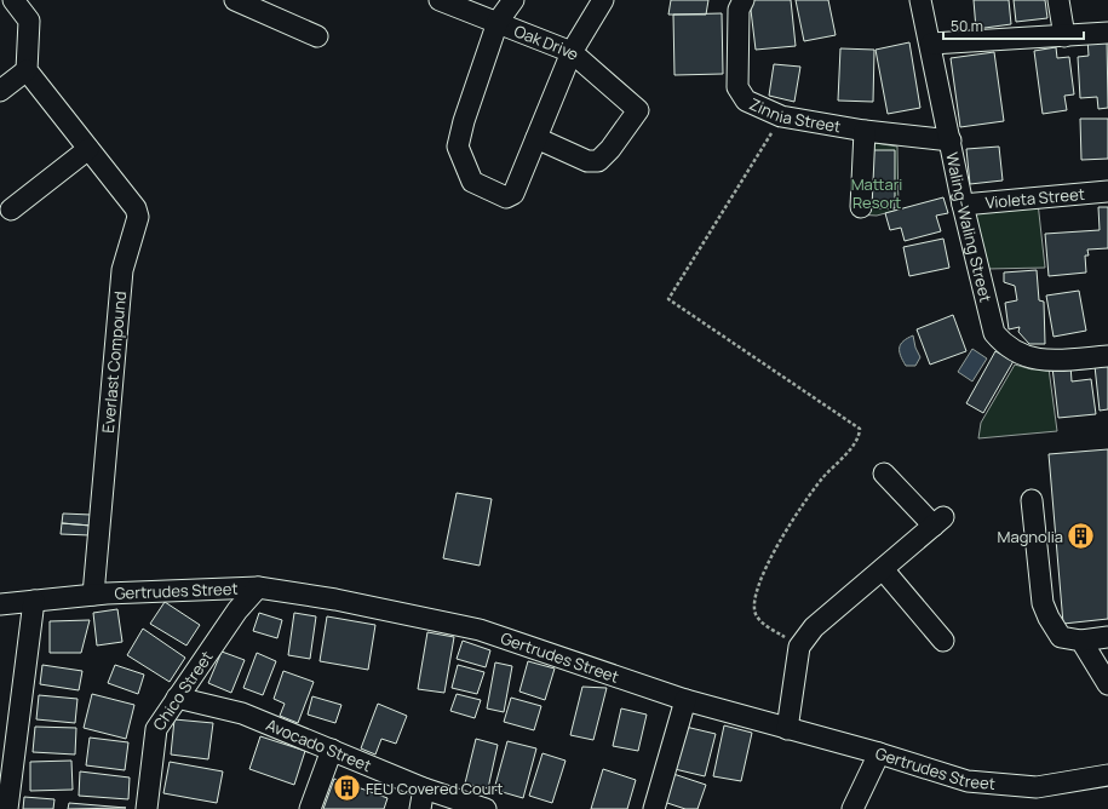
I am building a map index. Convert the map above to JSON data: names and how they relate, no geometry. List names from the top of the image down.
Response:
{
  "streets": {
    "street": [
      "Oak Drive",
      "Zinnia Street",
      "Violeta Street",
      "Waling-Waling Street",
      "Everlast Compound",
      "Gertrudes Street",
      "Chico Street",
      "Avocado Street"
    ]
  },
  "crossings": [
    ["Zinnia Street", "Waling-Waling Street"],
    ["Violeta Street", "Waling-Waling Street"],
    ["Everlast Compound", "Gertrudes Street"],
    ["Gertrudes Street", "Chico Street"],
    ["Chico Street", "Avocado Street"]
  ],
  "parks": ["Mattari Resort"],
  "places": {
    "building": ["Magnolia", "FEU Covered Court"]
  },
  "scale_bar": "50 m"
}
